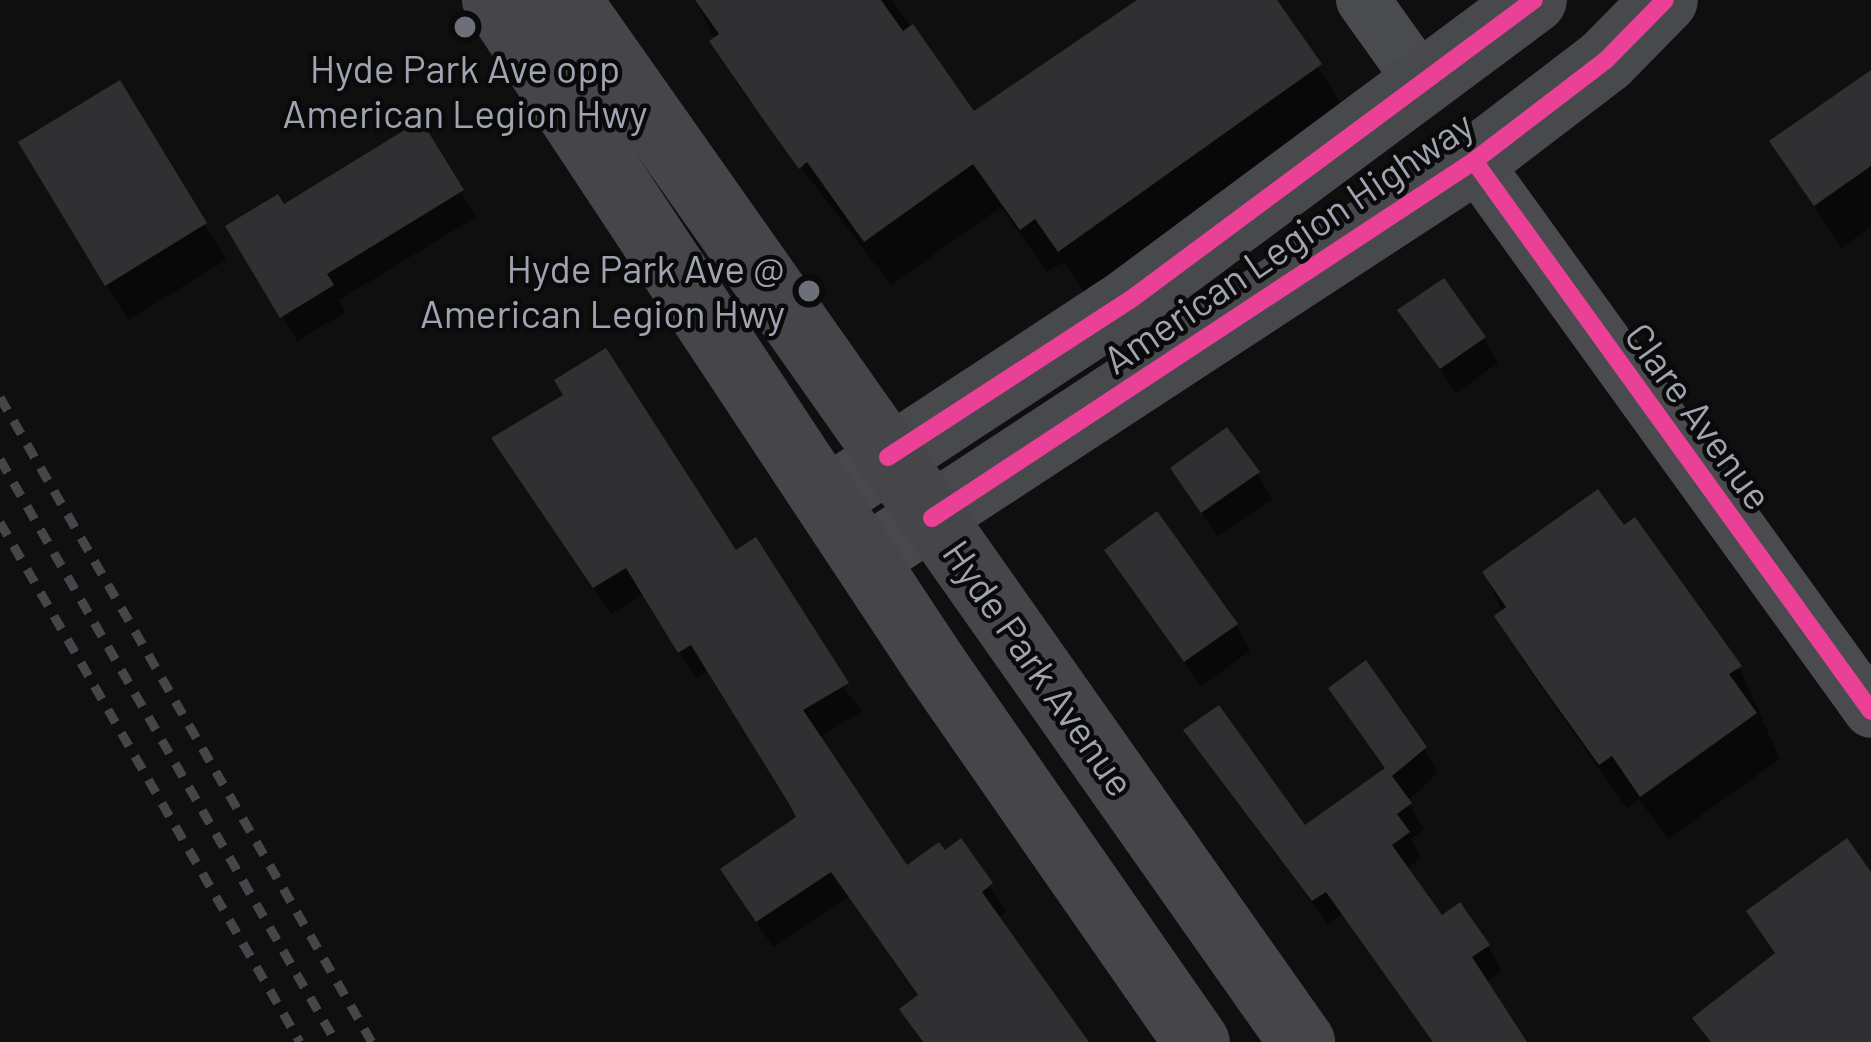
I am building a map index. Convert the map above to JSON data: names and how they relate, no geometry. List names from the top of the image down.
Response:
{
  "streets": {
    "main road": ["American Legion Highway", "Hyde Park Avenue"],
    "street": ["Clare Avenue"]
  },
  "crossings": [
    ["American Legion Highway", "Clare Avenue"],
    ["American Legion Highway", "Hyde Park Avenue"]
  ],
  "places": ["Hyde Park Ave opp American Legion Hwy", "Hyde Park Ave @ American Legion Hwy"]
}
